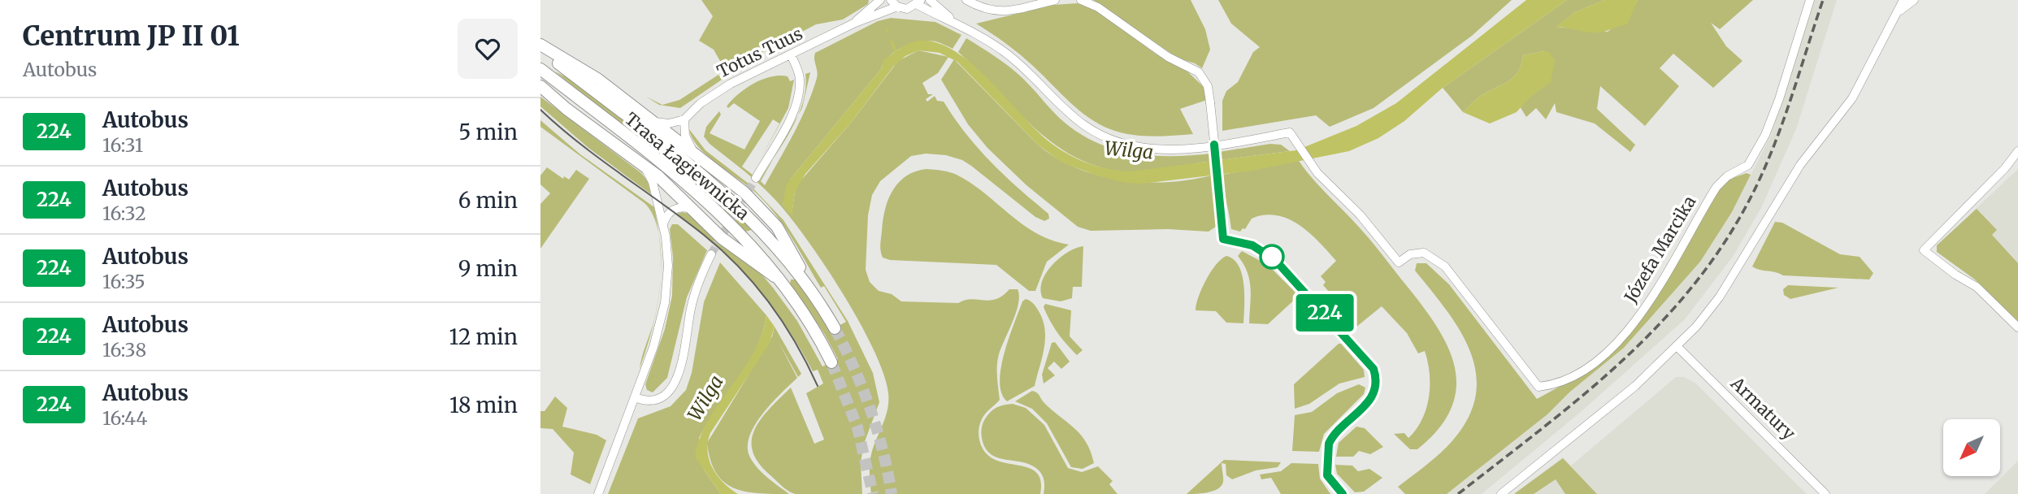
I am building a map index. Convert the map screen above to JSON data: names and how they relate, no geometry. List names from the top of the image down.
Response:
{
  "streets": {
    "main road": ["Trasa Łagiewnicka"],
    "street": ["Totus Tuus", "Józefa Marcika", "Armatury"]
  },
  "water": ["Wilga"],
  "lines": ["bus line 224"],
  "north": "bottom left",
  "page": {
    "heading": ["Centrum JP II 01", "Autobus"],
    "on_map": "224",
    "list": [
      {
        "mark": "224",
        "name": "Autobus",
        "note": "16:31",
        "value": "5 min"
      },
      {
        "mark": "224",
        "name": "Autobus",
        "note": "16:32",
        "value": "6 min"
      },
      {
        "mark": "224",
        "name": "Autobus",
        "note": "16:35",
        "value": "9 min"
      },
      {
        "mark": "224",
        "name": "Autobus",
        "note": "16:38",
        "value": "12 min"
      },
      {
        "mark": "224",
        "name": "Autobus",
        "note": "16:44",
        "value": "18 min"
      }
    ]
  }
}
